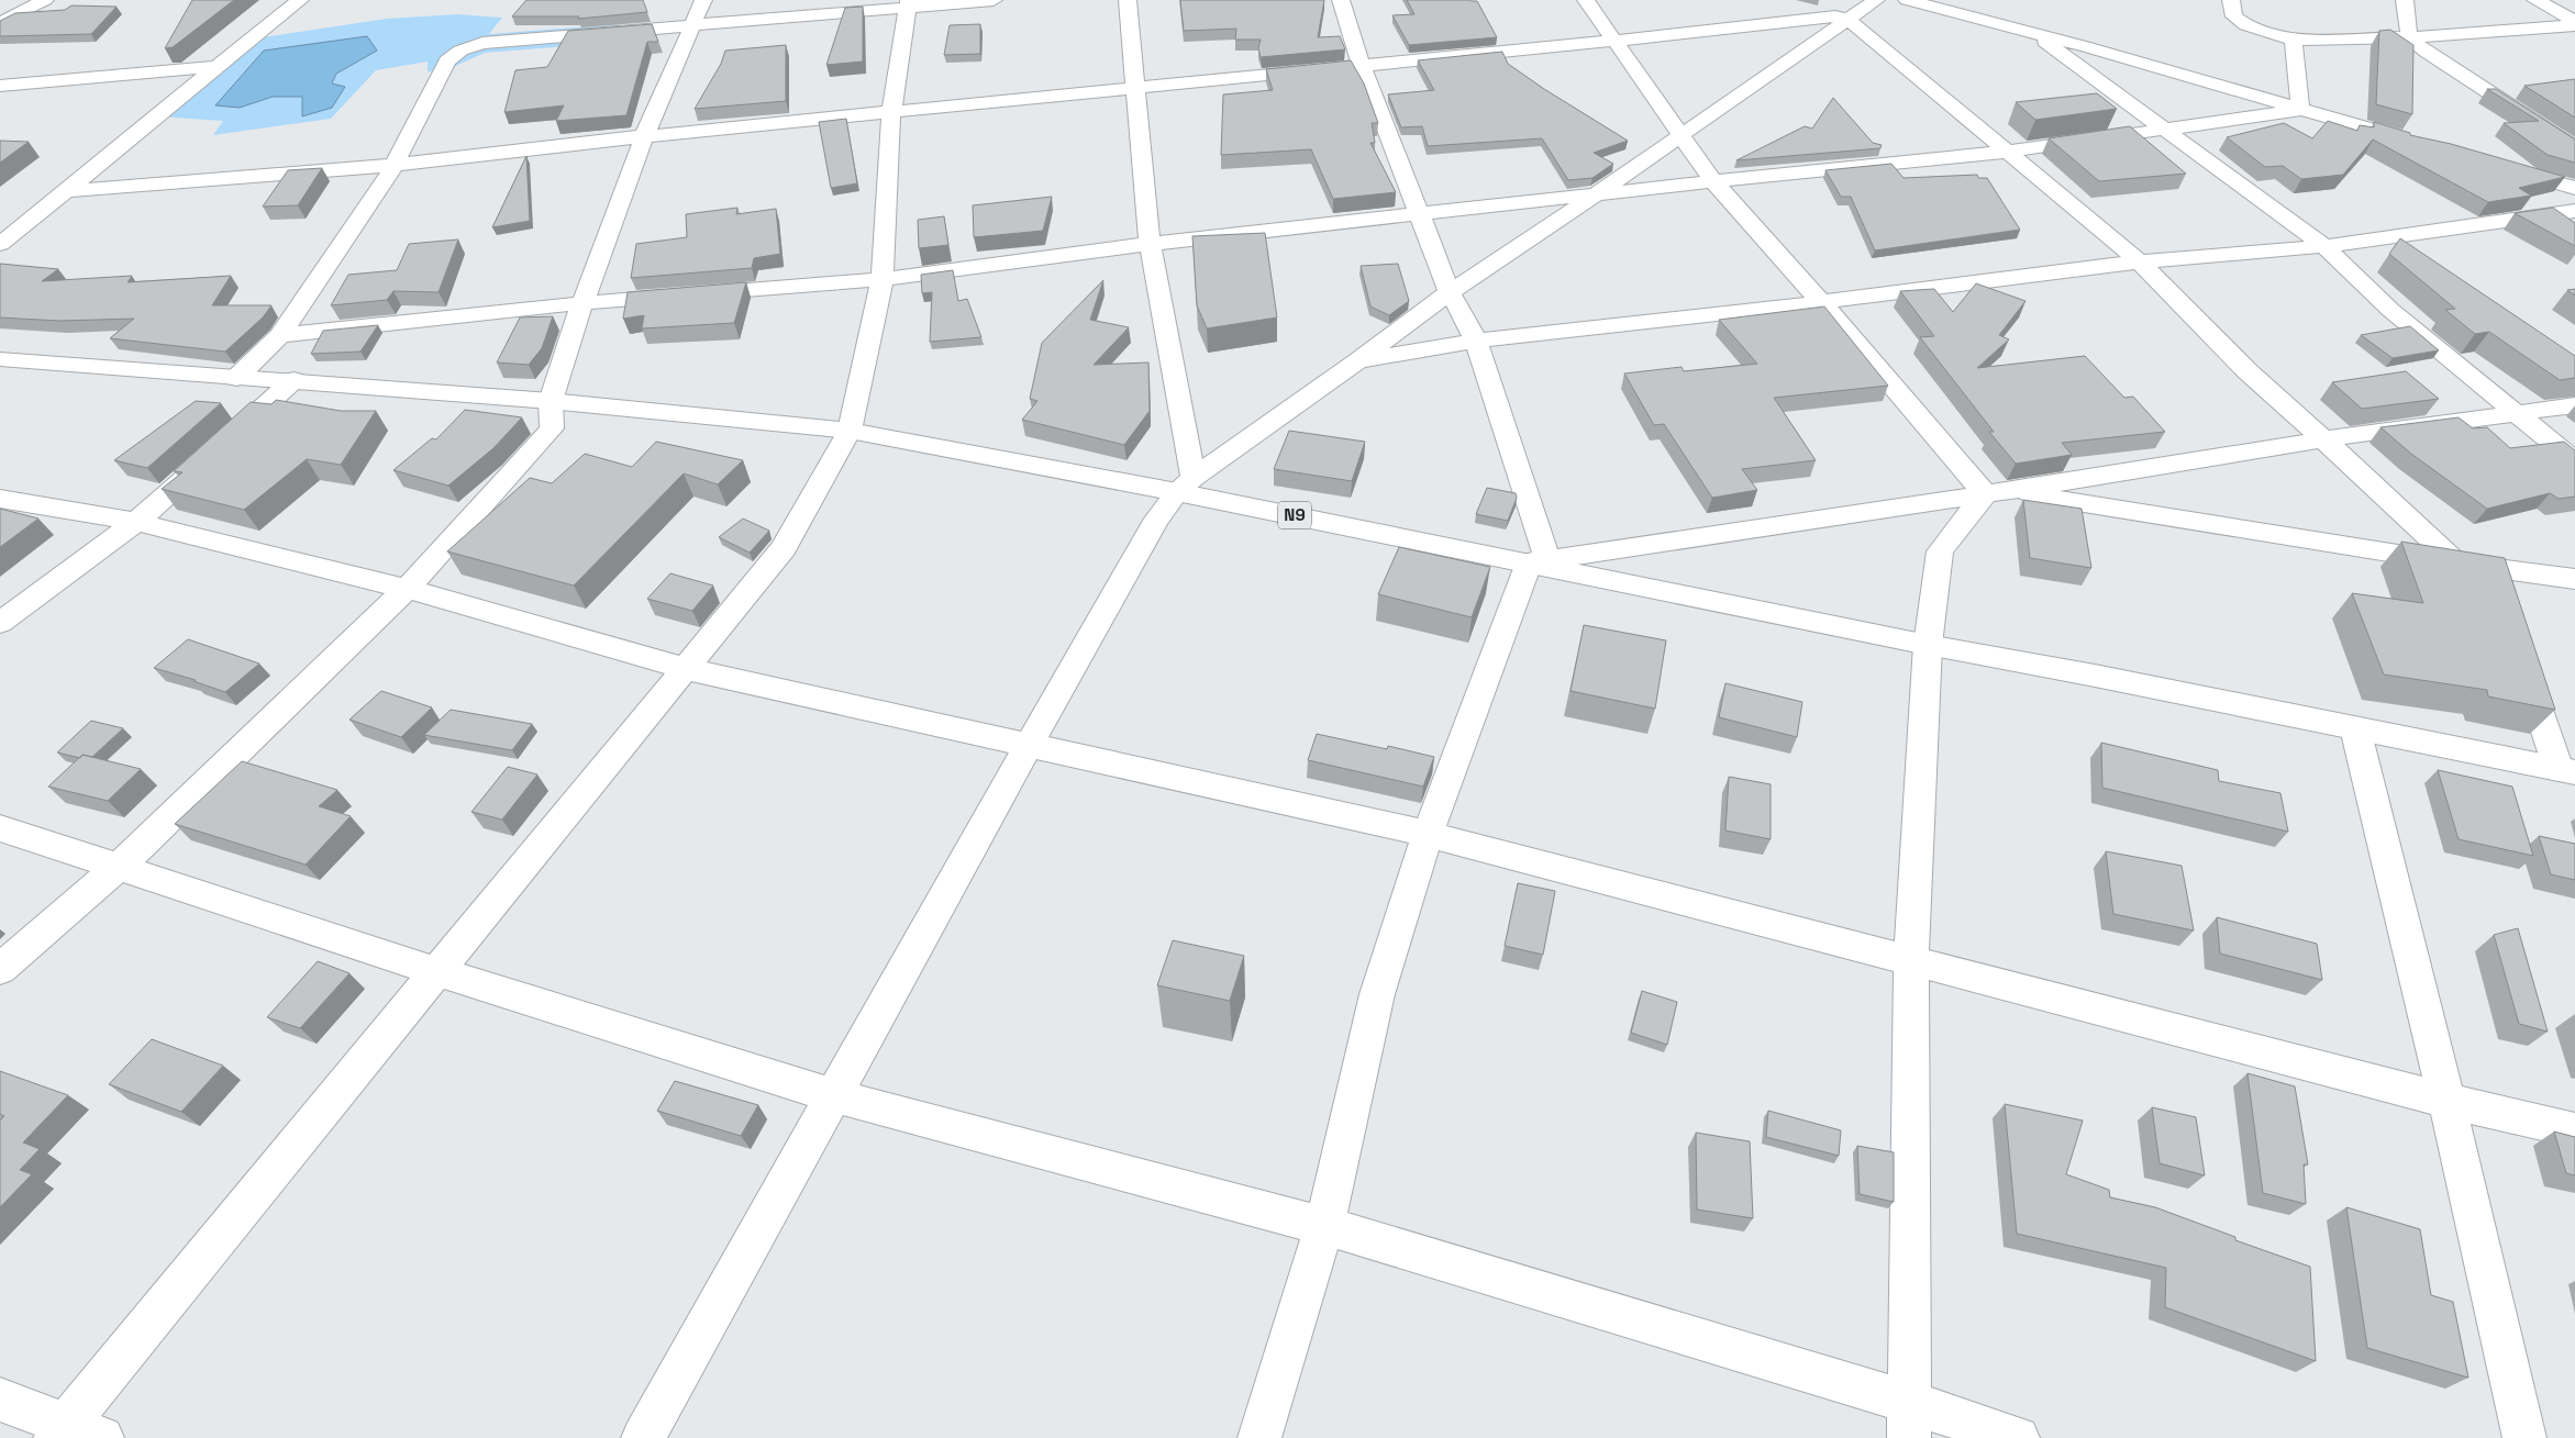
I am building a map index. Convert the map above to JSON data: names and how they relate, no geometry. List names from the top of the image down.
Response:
{
  "streets": {
    "street": ["N9"]
  }
}
